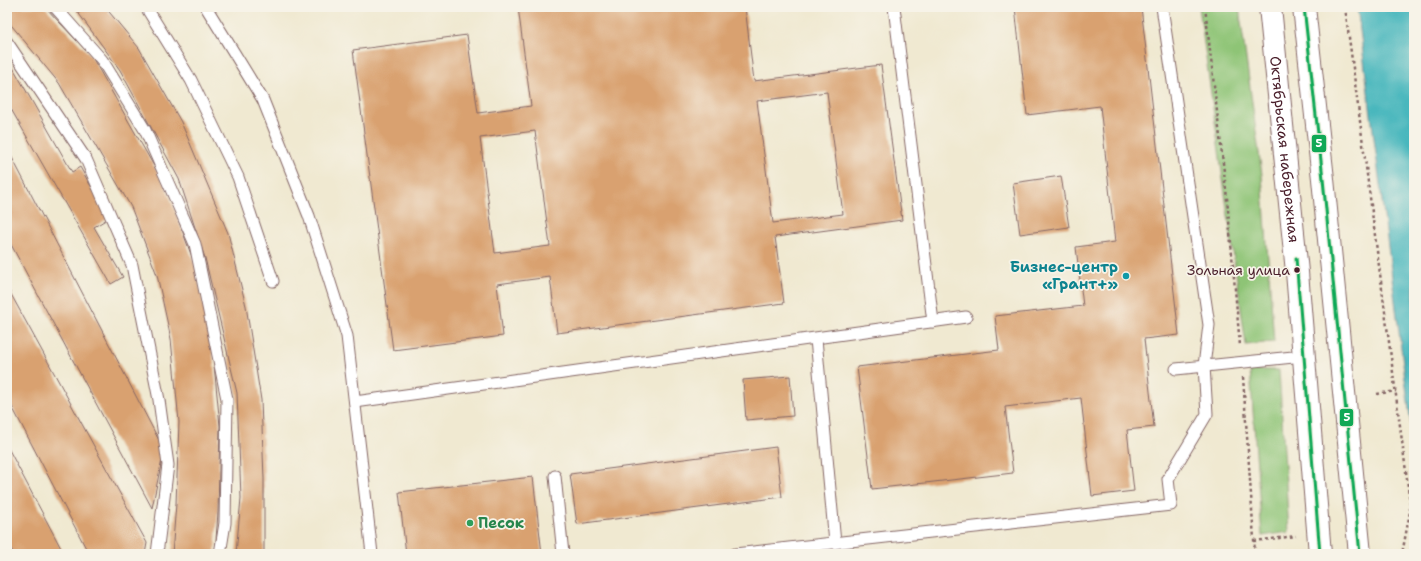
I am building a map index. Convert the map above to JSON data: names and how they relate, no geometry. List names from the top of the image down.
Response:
{
  "streets": {
    "main road": ["Октябрьская набережная"]
  },
  "places": ["Зольная улица", "Бизнес-центр «Грант+»", "Песок"],
  "lines": ["transit line 5"]
}
